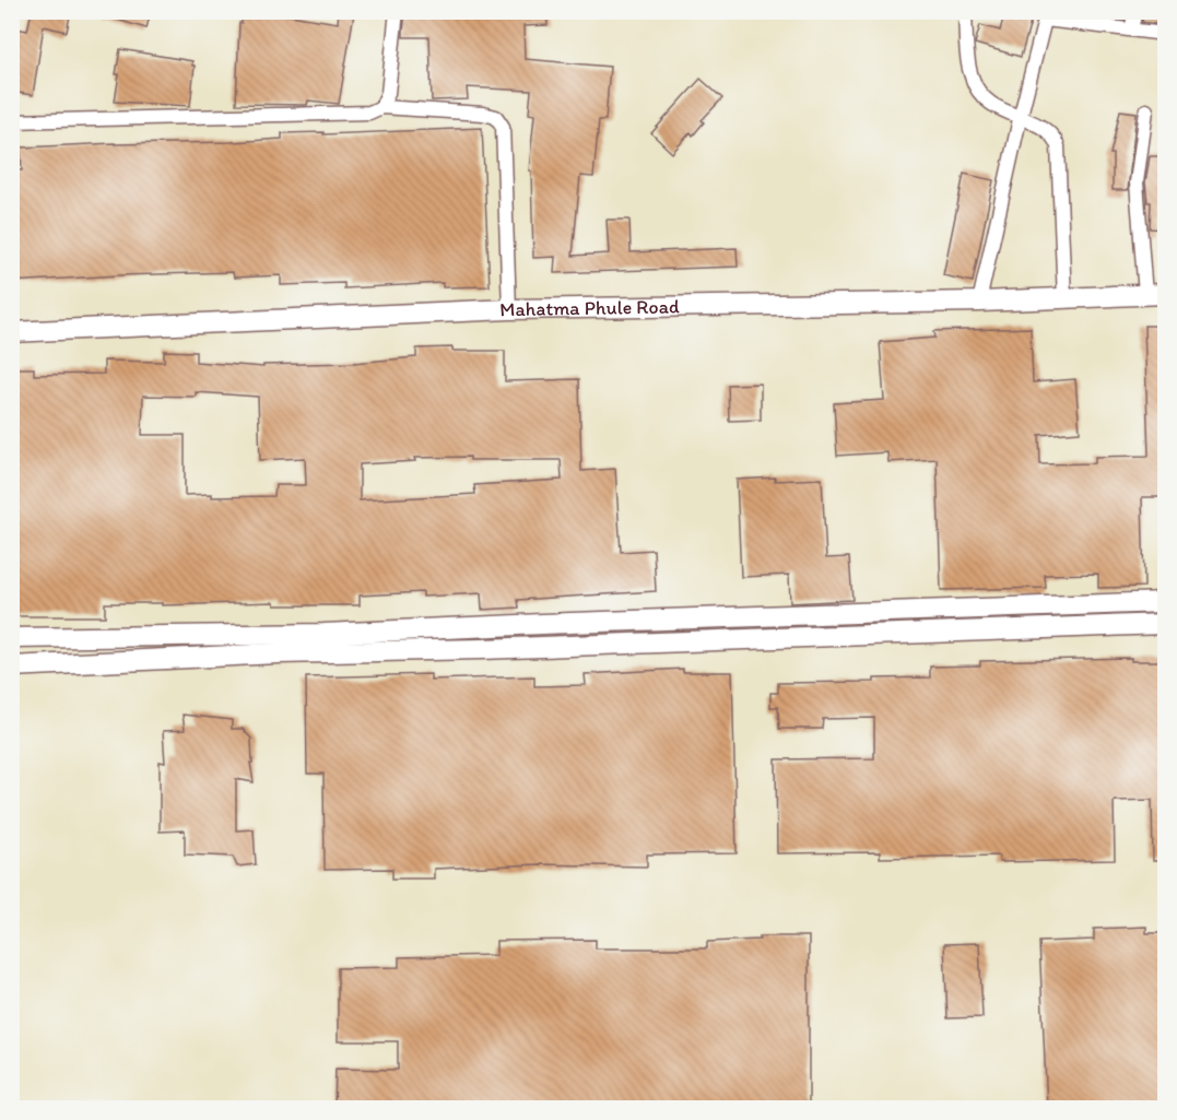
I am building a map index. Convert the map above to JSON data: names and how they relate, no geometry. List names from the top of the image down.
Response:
{
  "streets": {
    "street": ["Mahatma Phule Road"]
  }
}
